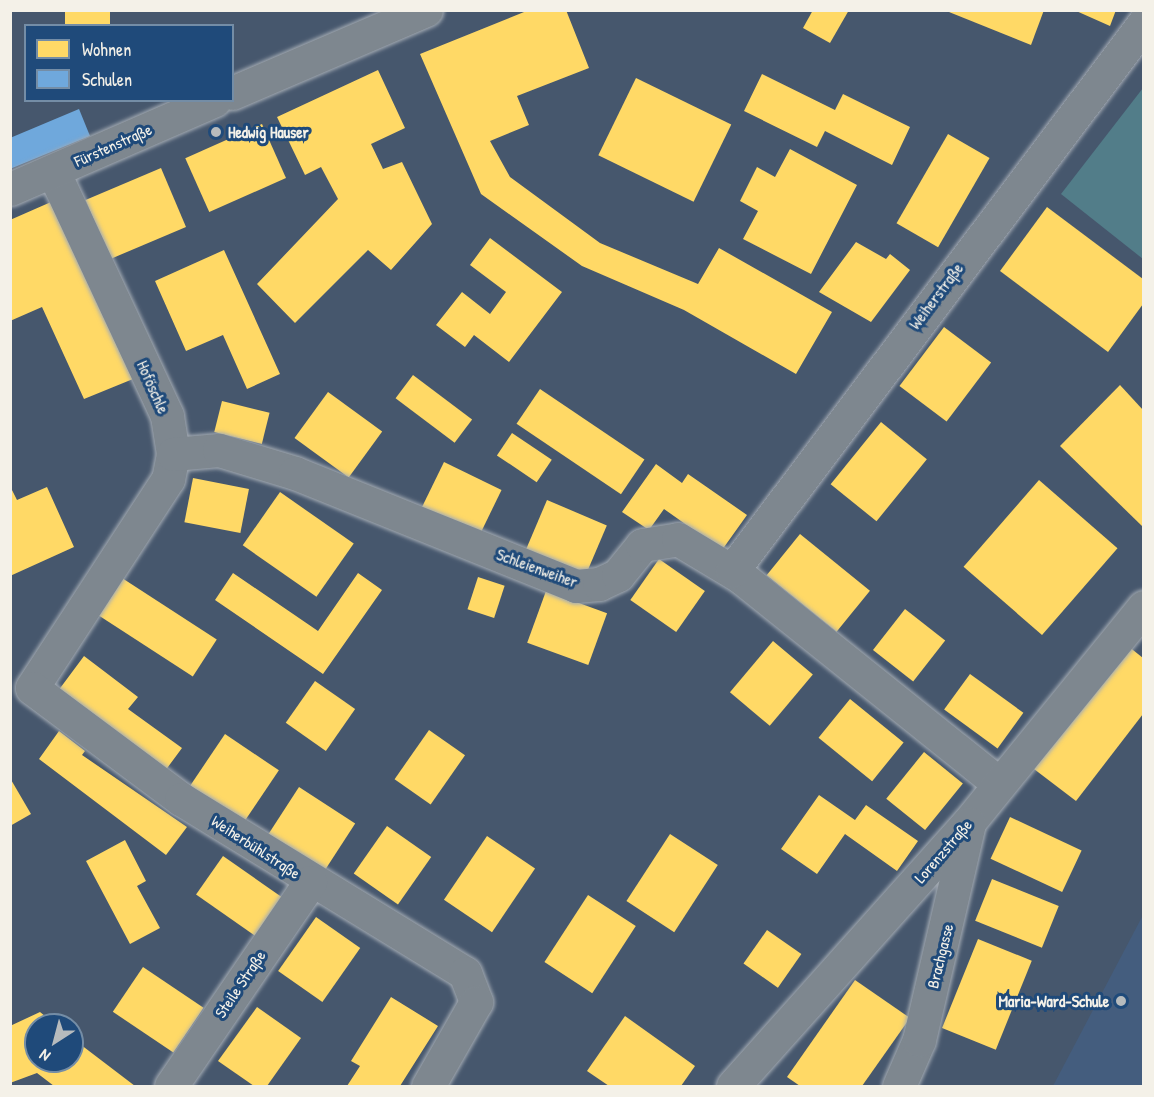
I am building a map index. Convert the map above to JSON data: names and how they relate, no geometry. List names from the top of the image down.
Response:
{
  "streets": {
    "street": [
      "Fürstenstraße",
      "Weiherstraße",
      "Hoföschle",
      "Schleienweiher",
      "Weiherbühlstraße",
      "Lorenzstraße",
      "Brachgasse",
      "Steile Straße"
    ]
  },
  "crossings": [
    ["Fürstenstraße", "Hoföschle"],
    ["Weiherstraße", "Schleienweiher"],
    ["Hoföschle", "Schleienweiher"],
    ["Hoföschle", "Weiherbühlstraße"],
    ["Schleienweiher", "Lorenzstraße"],
    ["Weiherbühlstraße", "Steile Straße"],
    ["Lorenzstraße", "Brachgasse"]
  ],
  "places": ["Hedwig Hauser", "Maria-Ward-Schule"],
  "legend": ["Wohnen", "Schulen"],
  "north": "bottom left"
}
